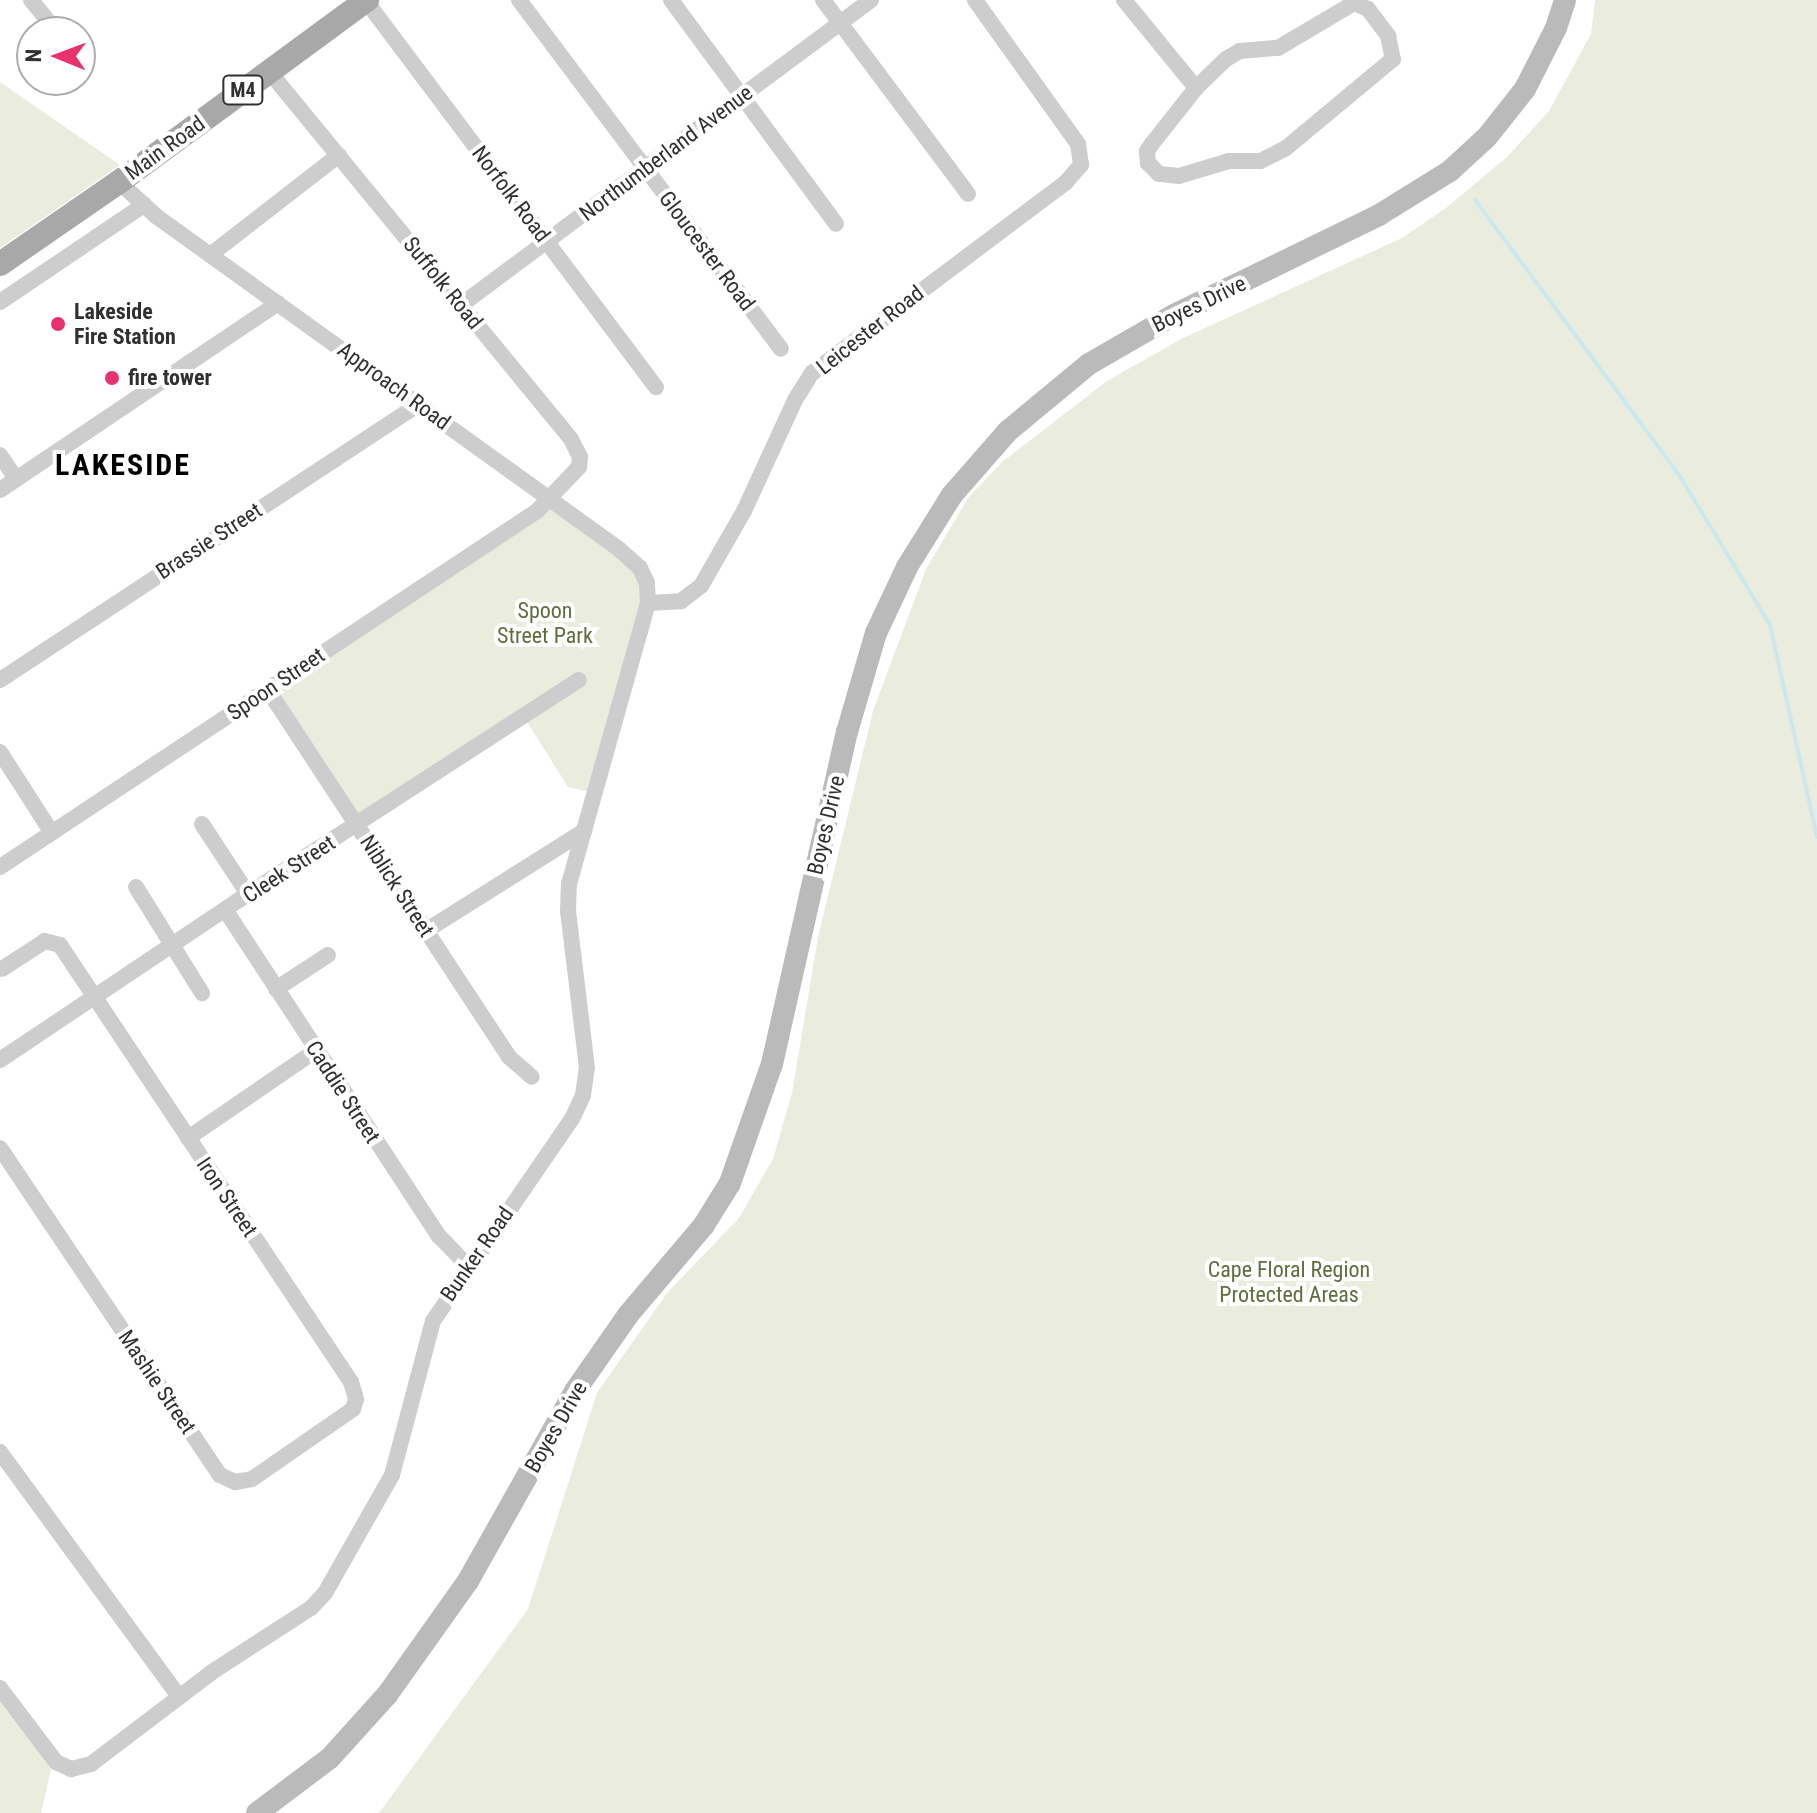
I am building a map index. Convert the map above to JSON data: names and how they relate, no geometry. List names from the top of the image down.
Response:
{
  "streets": {
    "main road": ["M4", "Main Road", "Boyes Drive"],
    "street": [
      "Northumberland Avenue",
      "Norfolk Road",
      "Gloucester Road",
      "Suffolk Road",
      "Leicester Road",
      "Approach Road",
      "Brassie Street",
      "Spoon Street",
      "Cleek Street",
      "Niblick Street",
      "Caddie Street",
      "Iron Street",
      "Bunker Road",
      "Mashie Street"
    ]
  },
  "crossings": [
    ["Main Road", "Norfolk Road"],
    ["Main Road", "Suffolk Road"],
    ["Main Road", "Approach Road"],
    ["Northumberland Avenue", "Norfolk Road"],
    ["Northumberland Avenue", "Gloucester Road"],
    ["Northumberland Avenue", "Suffolk Road"],
    ["Suffolk Road", "Approach Road"],
    ["Suffolk Road", "Spoon Street"],
    ["Leicester Road", "Approach Road"],
    ["Leicester Road", "Bunker Road"],
    ["Approach Road", "Brassie Street"],
    ["Approach Road", "Spoon Street"],
    ["Approach Road", "Bunker Road"],
    ["Spoon Street", "Niblick Street"],
    ["Cleek Street", "Niblick Street"],
    ["Cleek Street", "Caddie Street"],
    ["Cleek Street", "Iron Street"],
    ["Caddie Street", "Bunker Road"],
    ["Iron Street", "Mashie Street"]
  ],
  "districts": ["LAKESIDE"],
  "parks": ["Spoon Street Park", "Cape Floral Region Protected Areas"],
  "places": ["Lakeside Fire Station", "fire tower"],
  "north": "left"
}
